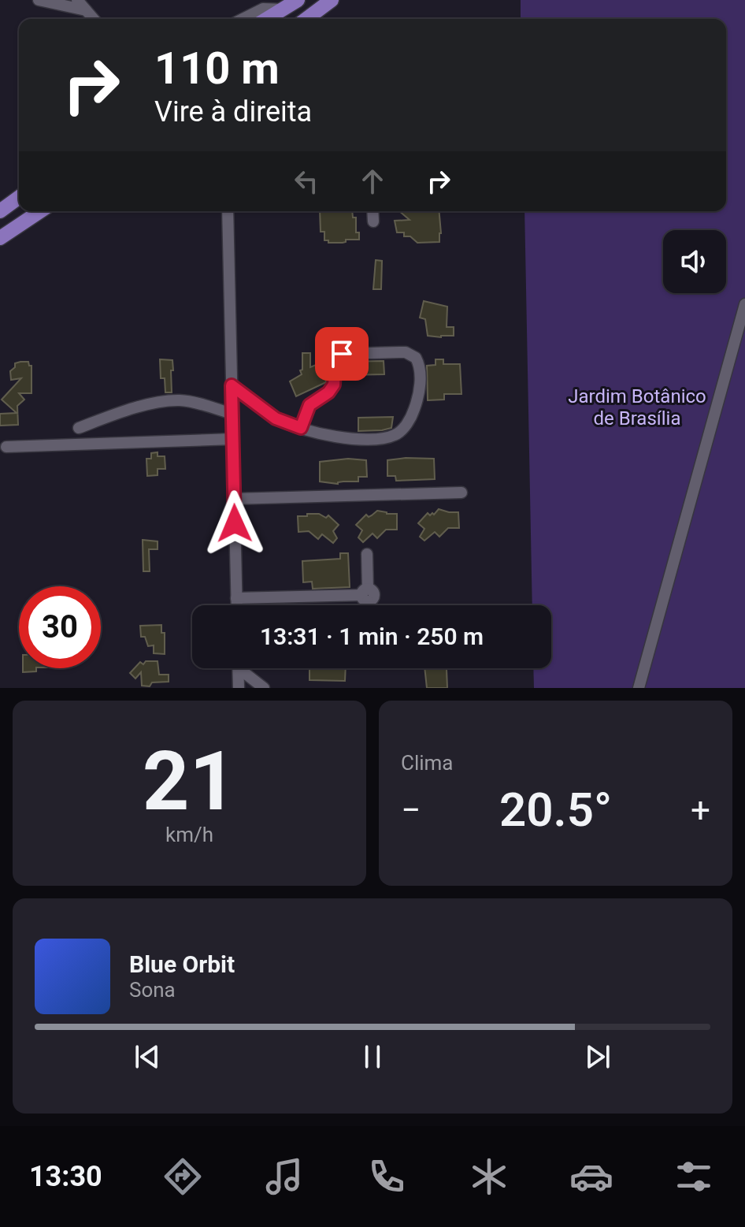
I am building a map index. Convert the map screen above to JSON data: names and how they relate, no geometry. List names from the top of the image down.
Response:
{
  "parks": ["Jardim Botânico de Brasília"],
  "page": {
    "turn": ["110 m", "Vire à direita"],
    "limit": "30",
    "trip": "13:31 · 1 min · 250 m",
    "tile": [
      ["21", "km/h"],
      "Clima"
    ],
    "heat": ["−", "20.5°", "+"],
    "song": ["Blue Orbit", "Sona"],
    "tabs": "13:30"
  }
}
